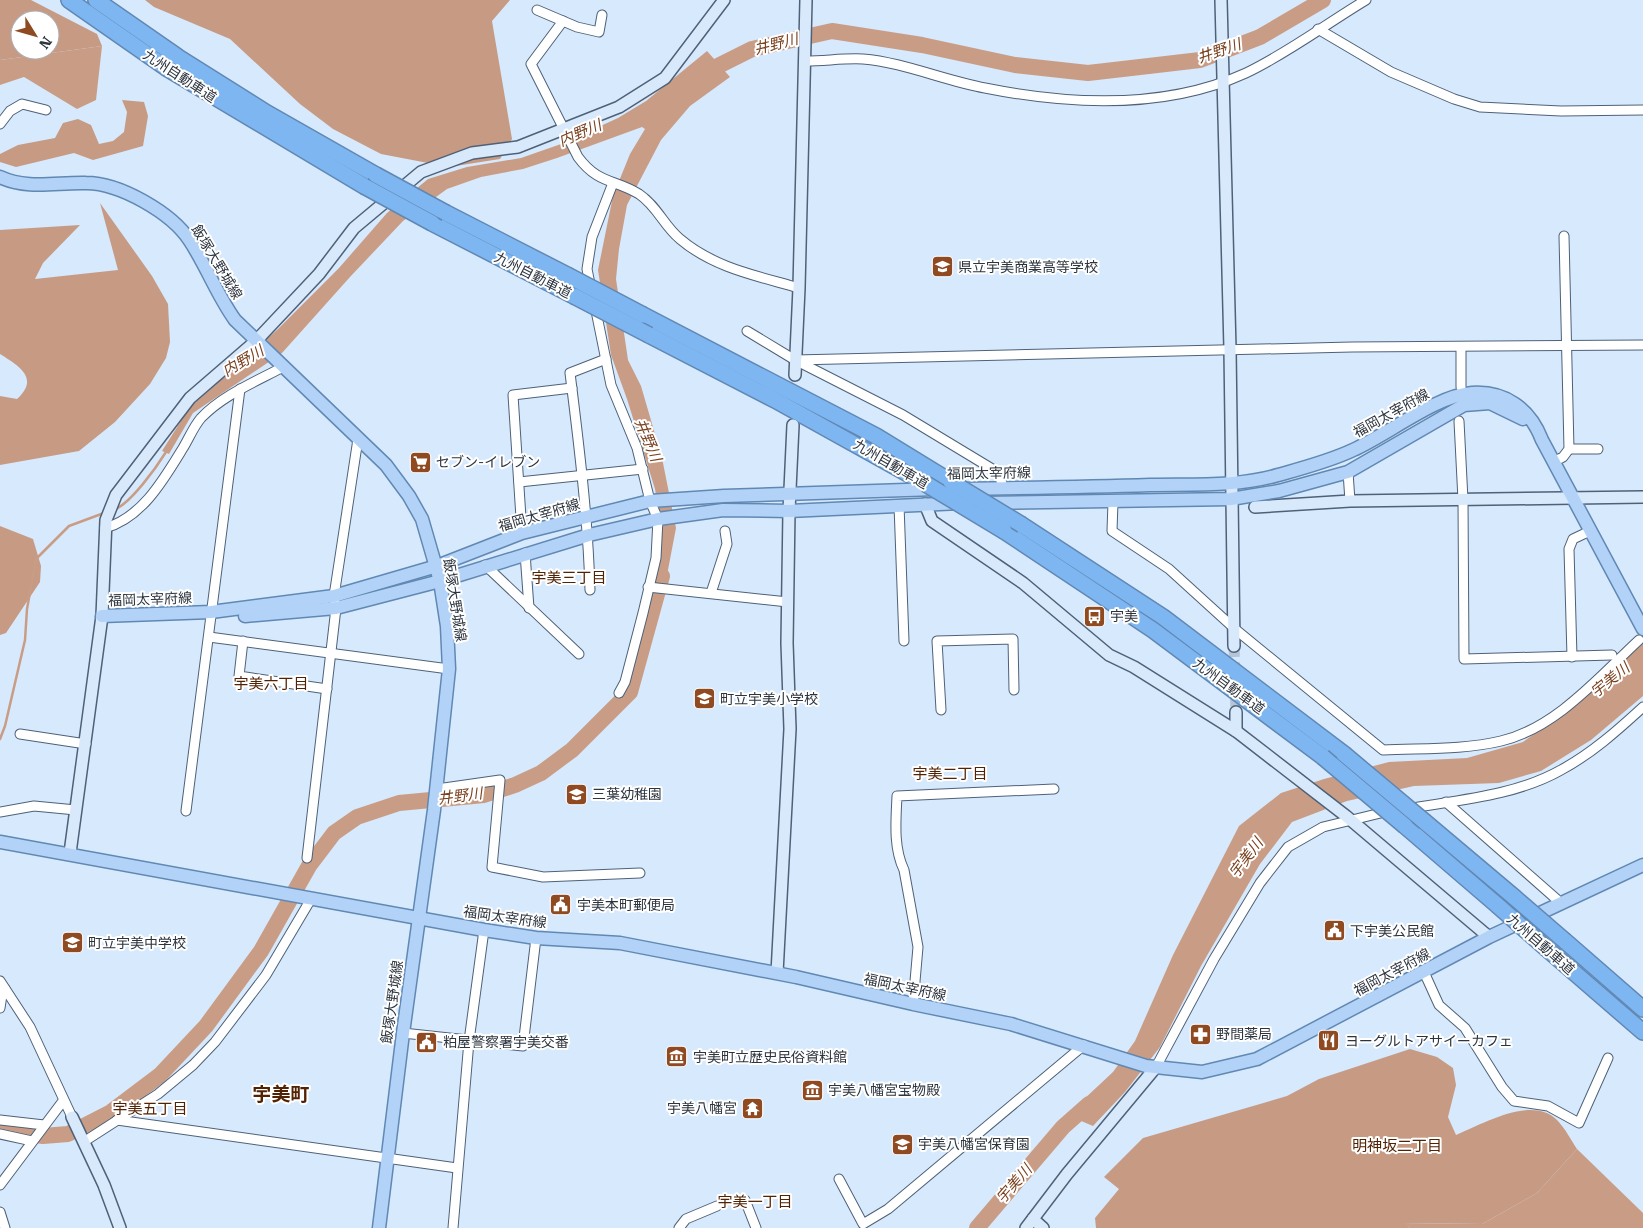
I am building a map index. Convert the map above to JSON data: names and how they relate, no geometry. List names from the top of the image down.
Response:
{
  "streets": {
    "highway": ["九州自動車道"],
    "main road": ["飯塚大野城線", "福岡太宰府線"]
  },
  "crossings": [
    ["飯塚大野城線", "福岡太宰府線"]
  ],
  "districts": [
    "宇美三丁目",
    "宇美六丁目",
    "宇美二丁目",
    "宇美町",
    "宇美五丁目",
    "明神坂二丁目",
    "宇美一丁目"
  ],
  "water": ["井野川", "内野川", "宇美川"],
  "places": {
    "school or university": [
      "県立宇美商業高等学校",
      "町立宇美小学校",
      "三葉幼稚園",
      "町立宇美中学校",
      "宇美八幡宮保育園"
    ],
    "supermarket": ["セブン-イレブン"],
    "bus stop": ["宇美"],
    "public building": ["宇美本町郵便局", "下宇美公民館", "粕屋警察署宇美交番"],
    "pharmacy": ["野間薬局"],
    "restaurant": ["ヨーグルトアサイーカフェ"],
    "museum": ["宇美町立歴史民俗資料館", "宇美八幡宮宝物殿"],
    "temple": ["宇美八幡宮"]
  },
  "north": "bottom right"
}
